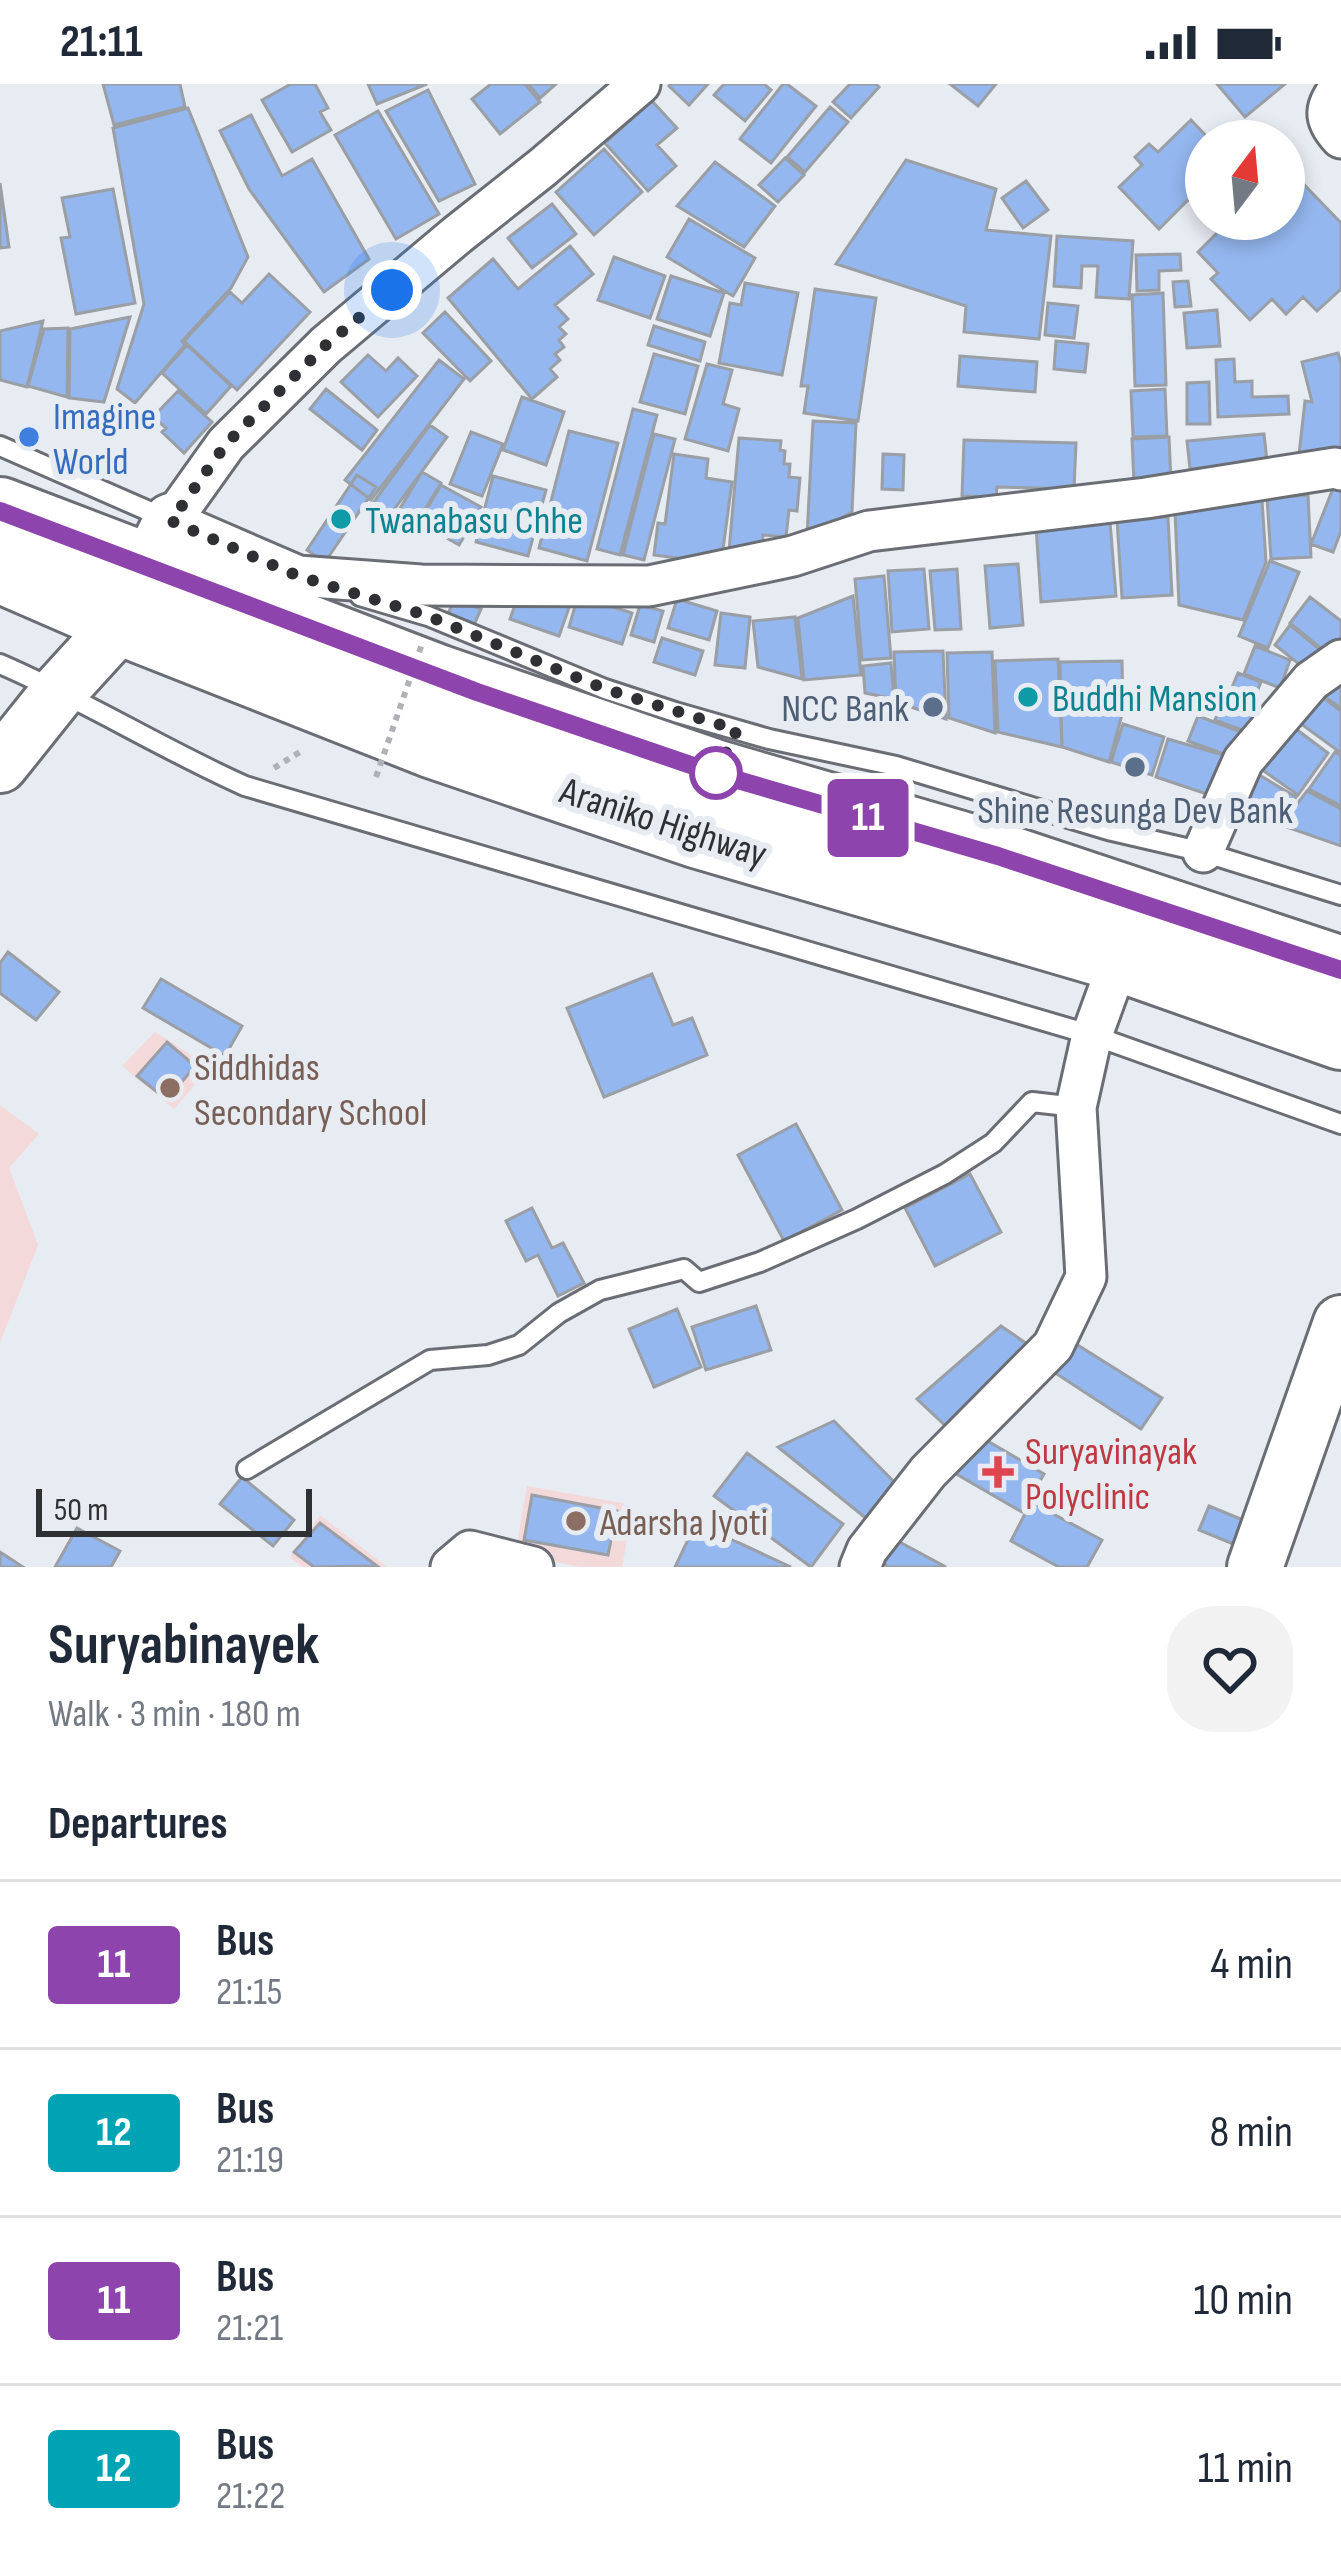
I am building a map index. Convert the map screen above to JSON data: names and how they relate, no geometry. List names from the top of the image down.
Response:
{
  "streets": {
    "highway": ["Araniko Highway"]
  },
  "places": {
    "other": [
      "Imagine World",
      "Twanabasu Chhe",
      "Buddhi Mansion",
      "NCC Bank",
      "Shine Resunga Dev Bank",
      "Siddhidas Secondary School",
      "Adarsha Jyoti"
    ],
    "health": ["Suryavinayak Polyclinic"]
  },
  "lines": ["bus line 11"],
  "scale_bar": "50 m",
  "north": "top",
  "page": {
    "status": "21:11",
    "on_map": "11",
    "scale": "50 m",
    "heading": [
      ["Suryabinayek", "Walk · 3 min · 180 m"],
      "Departures"
    ],
    "list": [
      {
        "mark": "11",
        "name": "Bus",
        "note": "21:15",
        "value": "4 min"
      },
      {
        "mark": "12",
        "name": "Bus",
        "note": "21:19",
        "value": "8 min"
      },
      {
        "mark": "11",
        "name": "Bus",
        "note": "21:21",
        "value": "10 min"
      },
      {
        "mark": "12",
        "name": "Bus",
        "note": "21:22",
        "value": "11 min"
      }
    ]
  }
}
